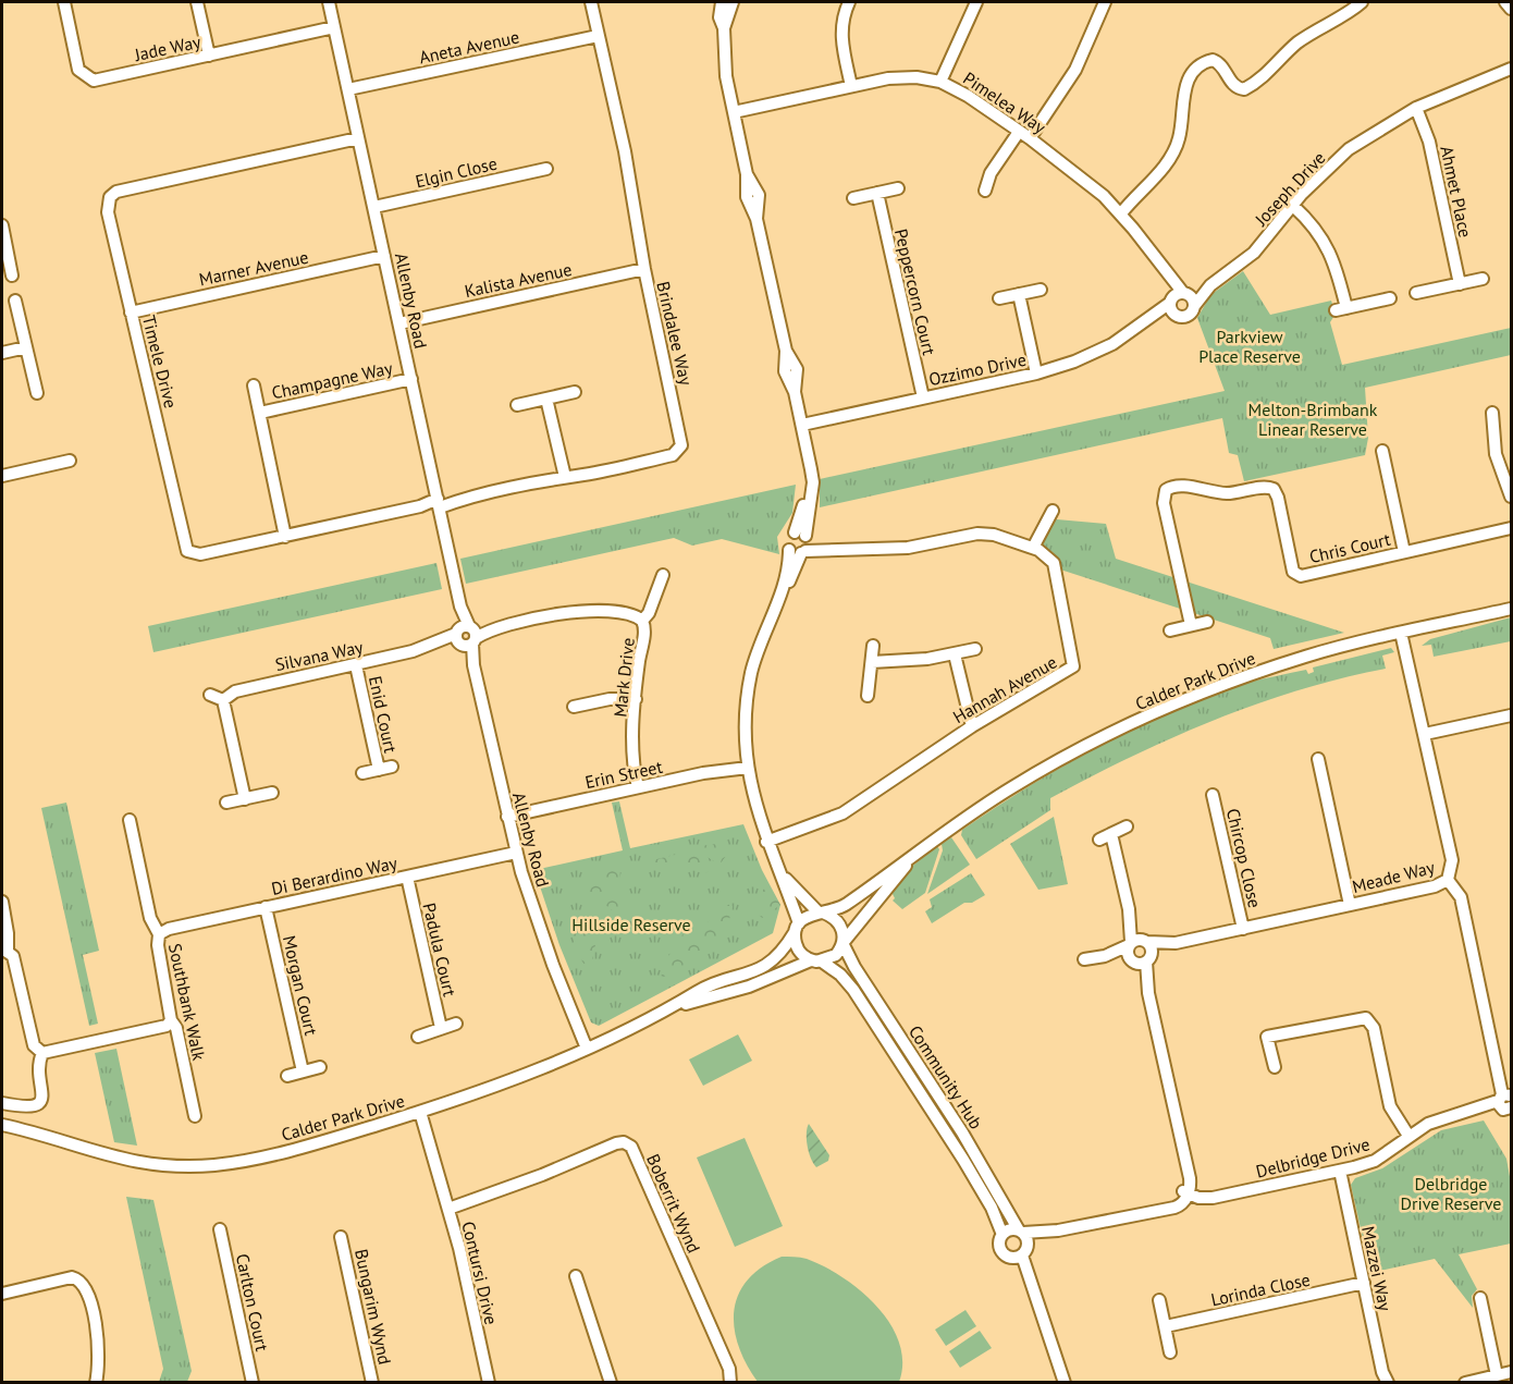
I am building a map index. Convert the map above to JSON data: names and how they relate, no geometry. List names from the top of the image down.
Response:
{
  "streets": {
    "street": [
      "Aneta Avenue",
      "Jade Way",
      "Pimelea Way",
      "Elgin Close",
      "Joseph Drive",
      "Ahmet Place",
      "Marner Avenue",
      "Kalista Avenue",
      "Peppercorn Court",
      "Allenby Road",
      "Brindalee Way",
      "Timele Drive",
      "Ozzimo Drive",
      "Champagne Way",
      "Chris Court",
      "Silvana Way",
      "Mark Drive",
      "Calder Park Drive",
      "Hannah Avenue",
      "Enid Court",
      "Erin Street",
      "Chircop Close",
      "Di Berardino Way",
      "Meade Way",
      "Padula Court",
      "Morgan Court",
      "Southbank Walk",
      "Community Hub",
      "Delbridge Drive",
      "Boberrit Wynd",
      "Mazzei Way",
      "Contursi Drive",
      "Lorinda Close",
      "Carlton Court",
      "Bungarim Wynd"
    ]
  },
  "crossings": [
    ["Aneta Avenue", "Allenby Road"],
    ["Aneta Avenue", "Brindalee Way"],
    ["Jade Way", "Allenby Road"],
    ["Pimelea Way", "Joseph Drive"],
    ["Pimelea Way", "Ozzimo Drive"],
    ["Elgin Close", "Allenby Road"],
    ["Joseph Drive", "Ahmet Place"],
    ["Joseph Drive", "Ozzimo Drive"],
    ["Marner Avenue", "Allenby Road"],
    ["Marner Avenue", "Timele Drive"],
    ["Kalista Avenue", "Allenby Road"],
    ["Kalista Avenue", "Brindalee Way"],
    ["Peppercorn Court", "Ozzimo Drive"],
    ["Allenby Road", "Brindalee Way"],
    ["Allenby Road", "Timele Drive"],
    ["Allenby Road", "Champagne Way"],
    ["Allenby Road", "Silvana Way"],
    ["Allenby Road", "Calder Park Drive"],
    ["Allenby Road", "Erin Street"],
    ["Allenby Road", "Di Berardino Way"],
    ["Brindalee Way", "Timele Drive"],
    ["Silvana Way", "Mark Drive"],
    ["Silvana Way", "Enid Court"],
    ["Mark Drive", "Erin Street"],
    ["Calder Park Drive", "Meade Way"],
    ["Calder Park Drive", "Community Hub"],
    ["Calder Park Drive", "Contursi Drive"],
    ["Chircop Close", "Meade Way"],
    ["Di Berardino Way", "Padula Court"],
    ["Di Berardino Way", "Morgan Court"],
    ["Di Berardino Way", "Southbank Walk"],
    ["Delbridge Drive", "Mazzei Way"],
    ["Boberrit Wynd", "Contursi Drive"],
    ["Mazzei Way", "Lorinda Close"]
  ],
  "parks": [
    "Parkview Place Reserve",
    "Melton-Brimbank Linear Reserve",
    "Hillside Reserve",
    "Delbridge Drive Reserve"
  ]
}
